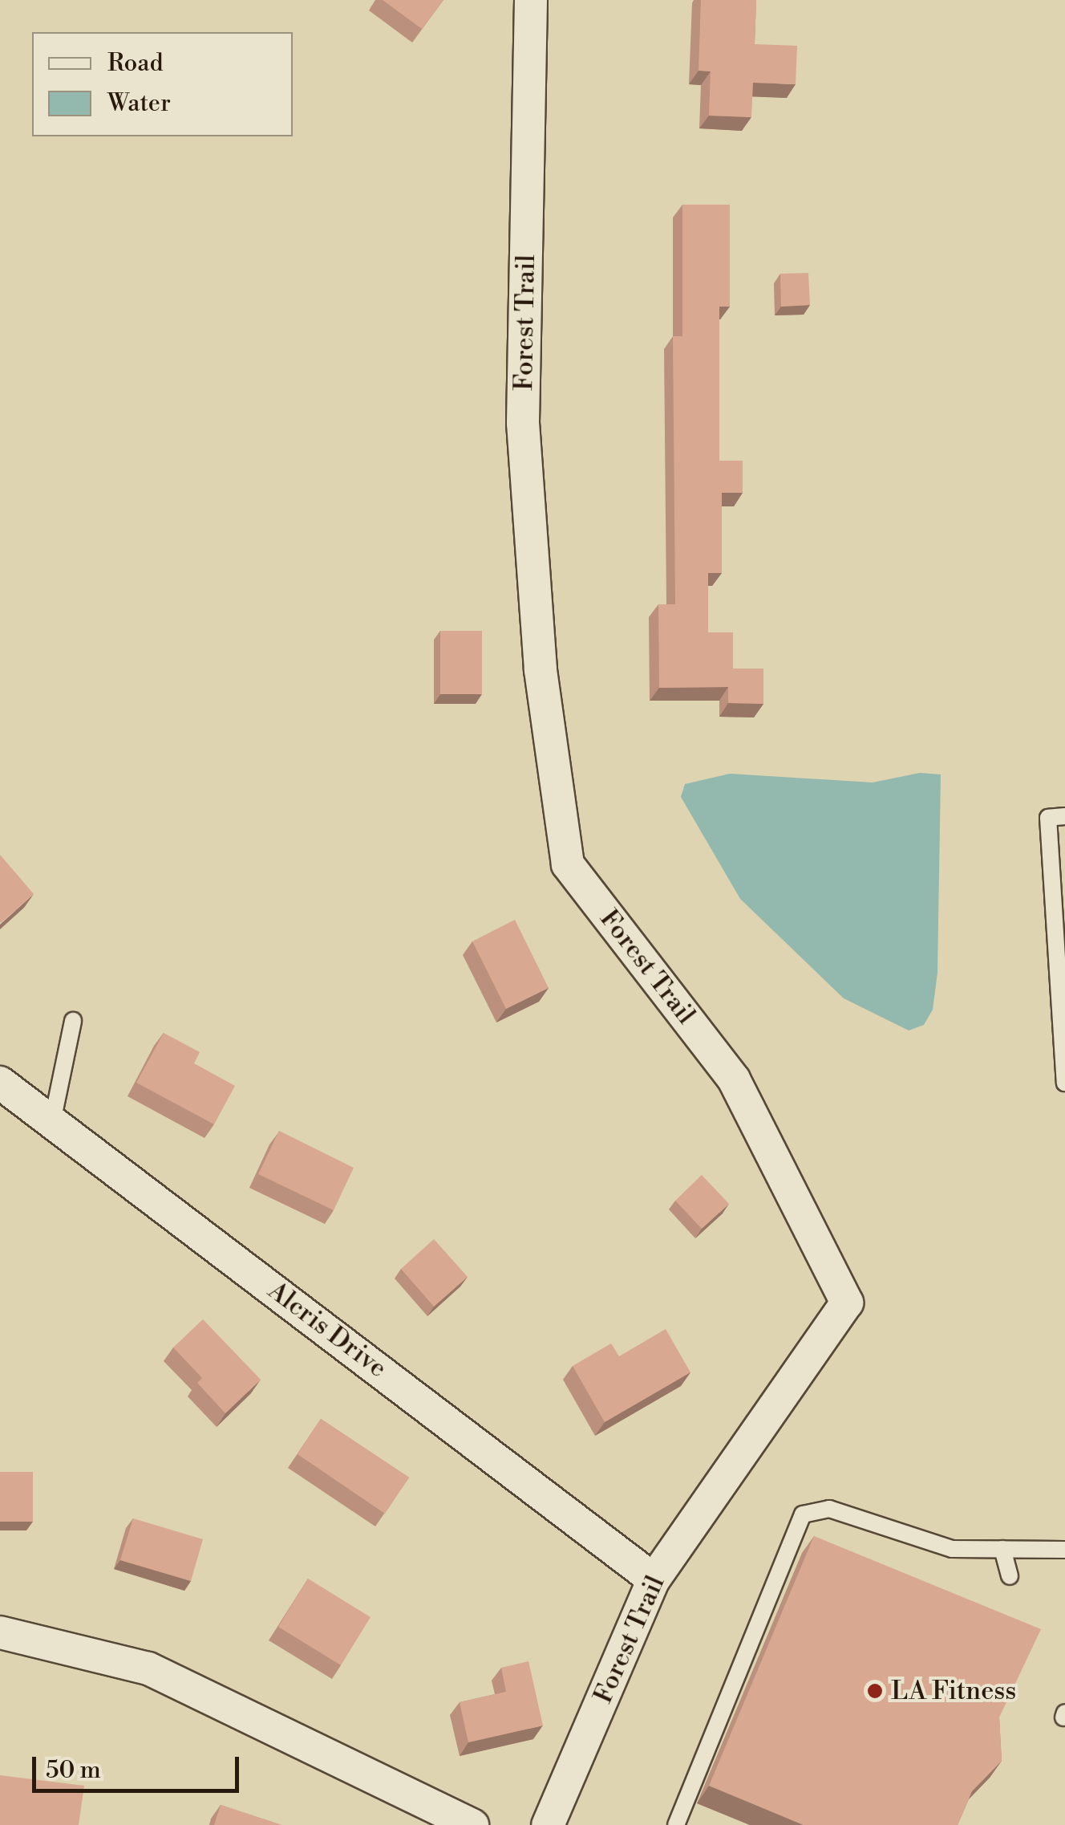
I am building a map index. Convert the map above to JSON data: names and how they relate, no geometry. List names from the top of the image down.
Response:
{
  "streets": {
    "street": ["Forest Trail", "Alcris Drive"]
  },
  "crossings": [
    ["Forest Trail", "Alcris Drive"]
  ],
  "places": ["LA Fitness"],
  "legend": ["Road", "Water"],
  "scale_bar": "50 m"
}
